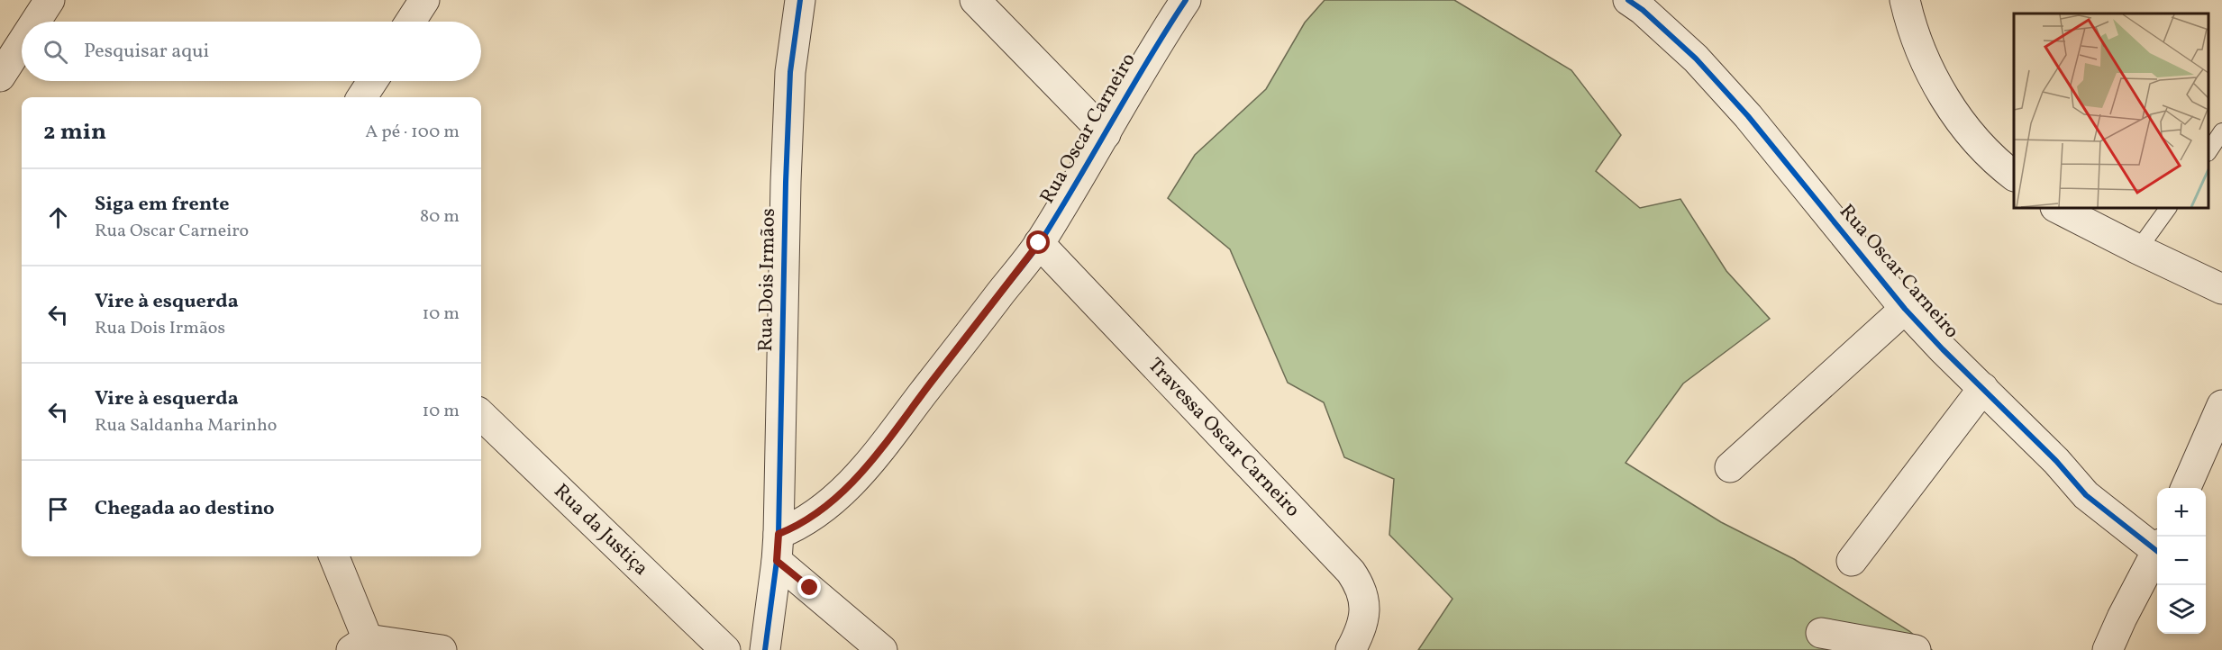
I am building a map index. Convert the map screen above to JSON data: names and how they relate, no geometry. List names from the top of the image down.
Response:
{
  "streets": {
    "street": [
      "Rua Oscar Carneiro",
      "Rua Dois Irmãos",
      "Travessa Oscar Carneiro",
      "Rua da Justiça"
    ]
  },
  "crossings": [
    ["Rua Oscar Carneiro", "Rua Dois Irmãos"],
    ["Rua Oscar Carneiro", "Travessa Oscar Carneiro"]
  ],
  "page": {
    "search": "Pesquisar aqui",
    "heading": ["2 min", "A pé · 100 m"],
    "list": [
      ["Siga em frente", "Rua Oscar Carneiro", "80 m"],
      ["Vire à esquerda", "Rua Dois Irmãos", "10 m"],
      ["Vire à esquerda", "Rua Saldanha Marinho", "10 m"],
      "Chegada ao destino"
    ],
    "map_buttons": ["+", "−"]
  }
}
